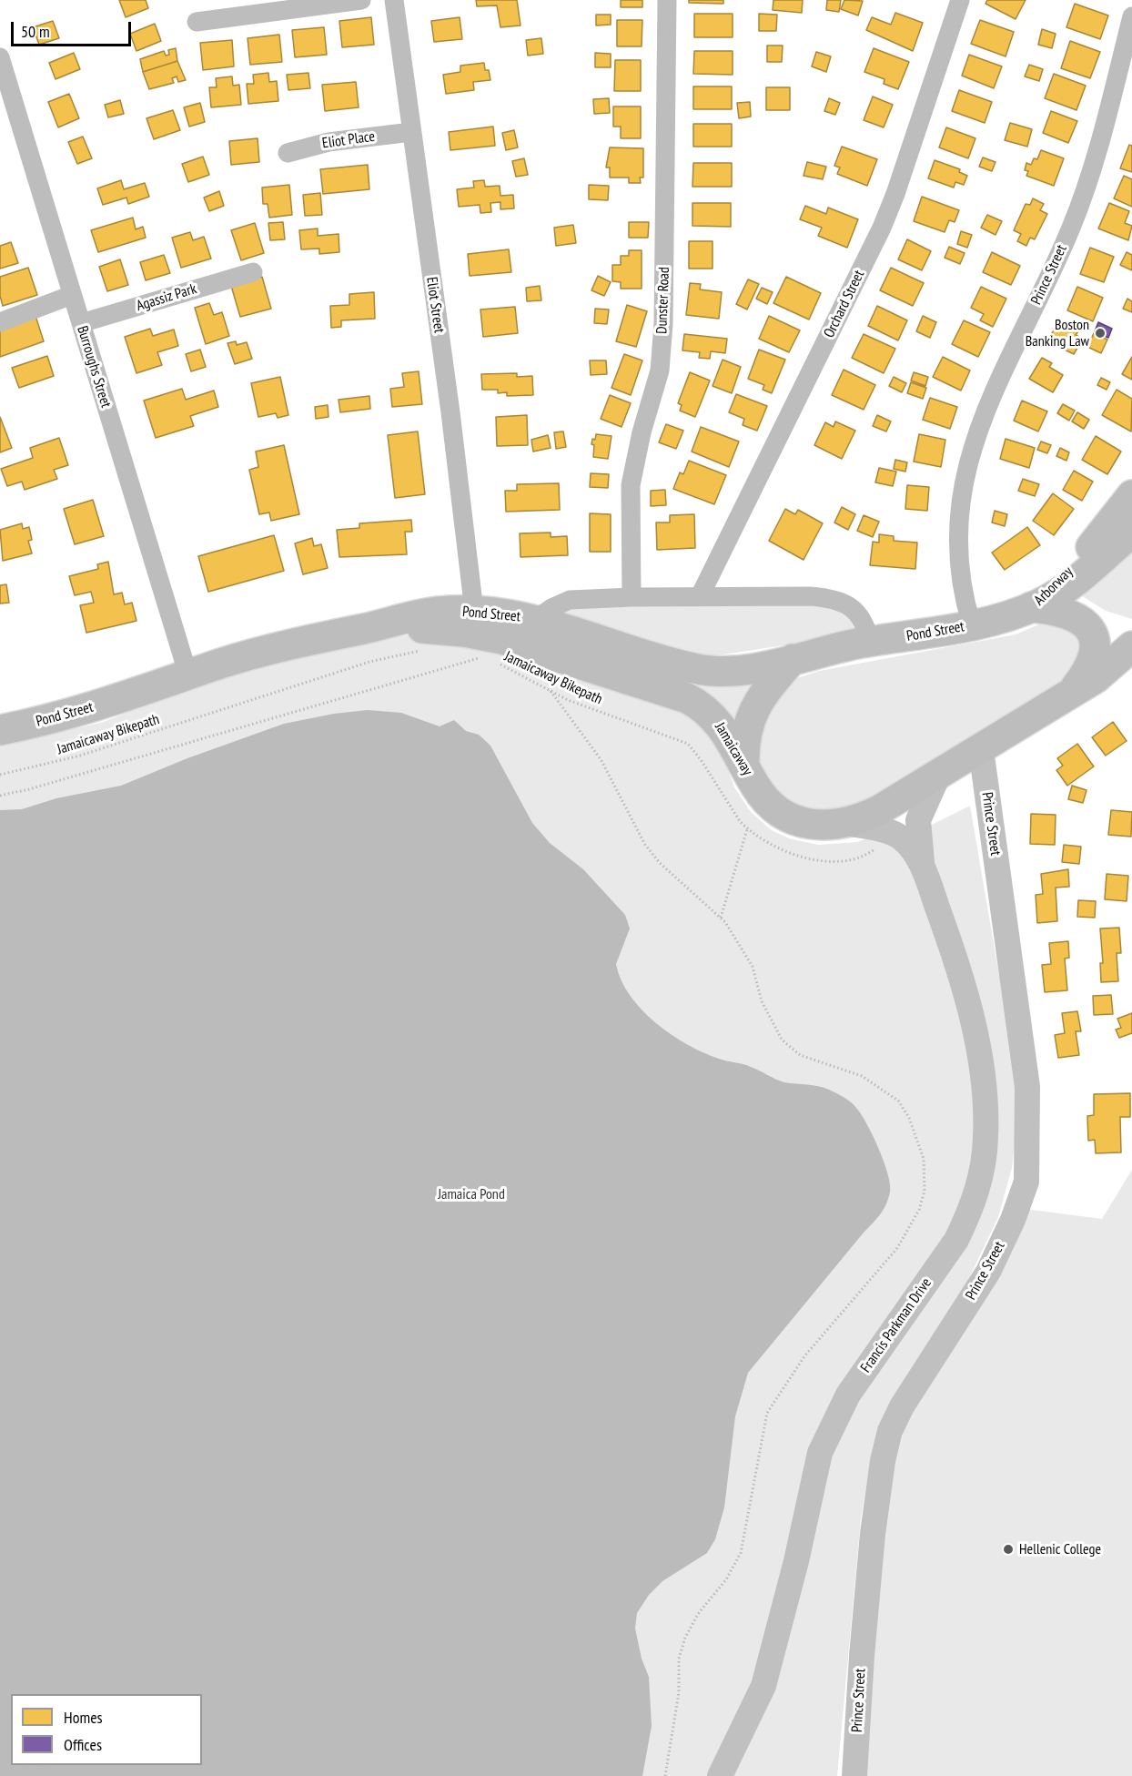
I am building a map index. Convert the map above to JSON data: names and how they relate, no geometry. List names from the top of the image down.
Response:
{
  "streets": {
    "highway": ["Arborway", "Pond Street", "Jamaicaway"],
    "main road": ["Prince Street", "Francis Parkman Drive"],
    "street": [
      "Eliot Place",
      "Agassiz Park",
      "Dunster Road",
      "Orchard Street",
      "Eliot Street",
      "Burroughs Street"
    ],
    "path": ["Jamaicaway Bikepath"]
  },
  "crossings": [
    ["Eliot Place", "Eliot Street"],
    ["Prince Street", "Pond Street"],
    ["Prince Street", "Jamaicaway"],
    ["Agassiz Park", "Burroughs Street"],
    ["Dunster Road", "Pond Street"],
    ["Orchard Street", "Pond Street"],
    ["Eliot Street", "Pond Street"],
    ["Burroughs Street", "Pond Street"],
    ["Arborway", "Pond Street"],
    ["Pond Street", "Jamaicaway"],
    ["Jamaicaway", "Francis Parkman Drive"]
  ],
  "parks": ["Jamaica Pond"],
  "places": ["Boston Banking Law", "Hellenic College"],
  "legend": ["Homes", "Offices"],
  "scale_bar": "50 m"
}
